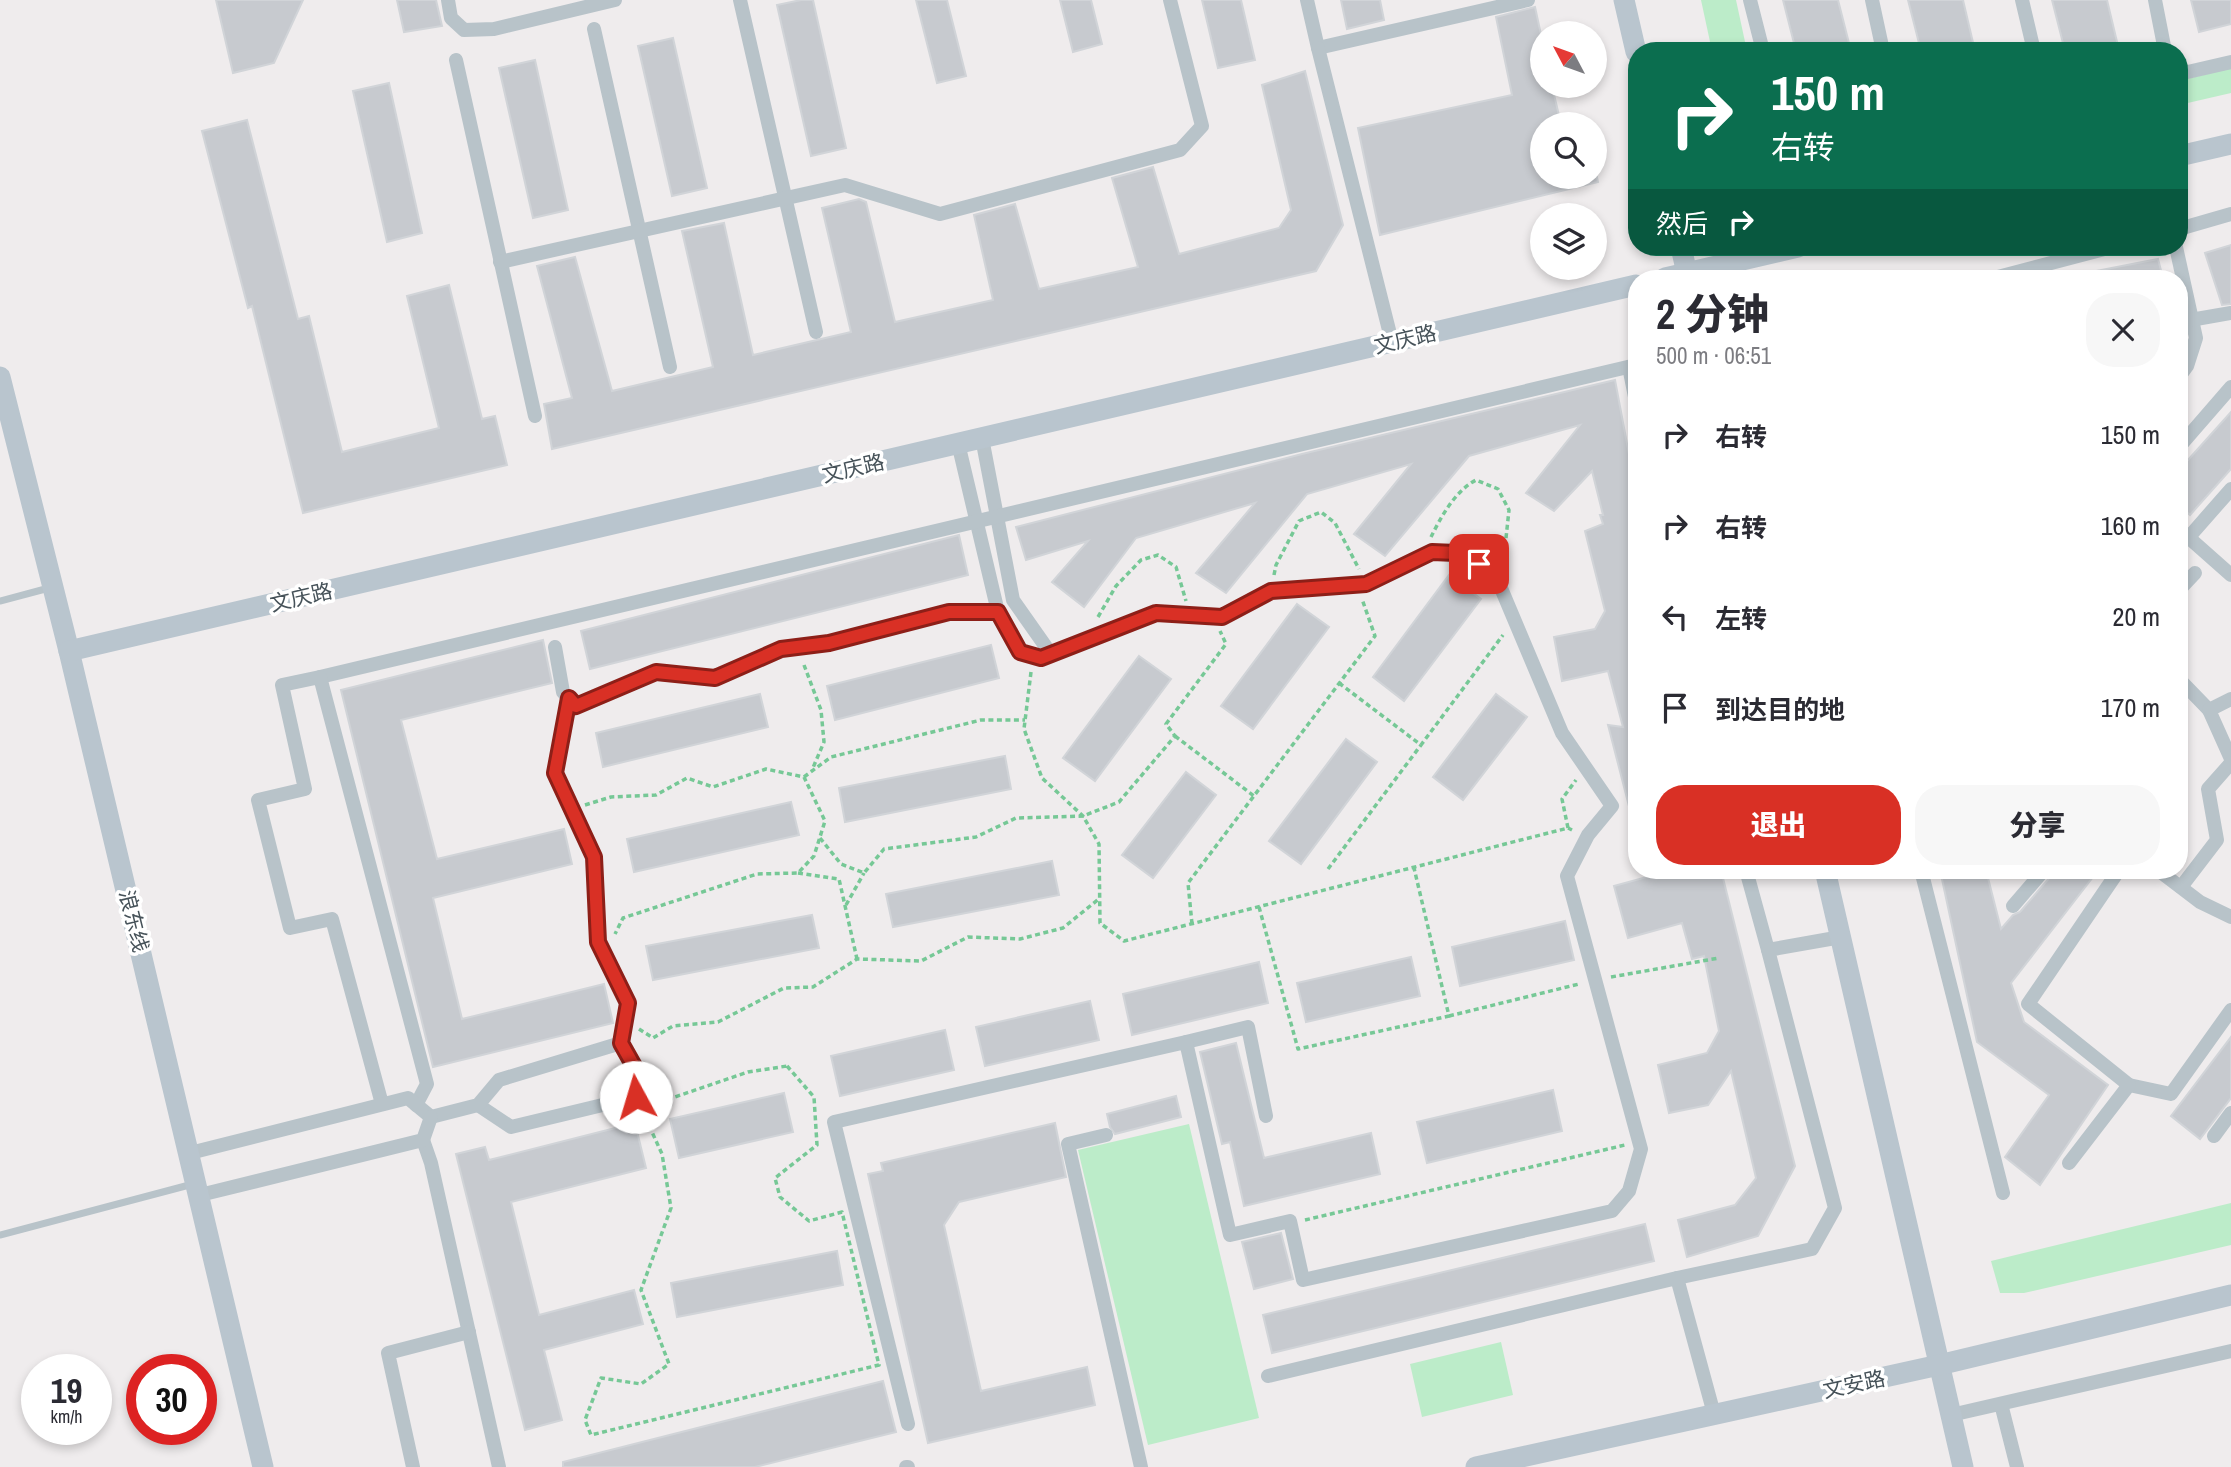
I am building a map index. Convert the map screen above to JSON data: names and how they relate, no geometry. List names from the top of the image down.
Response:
{
  "streets": {
    "street": ["文庆路", "浪东线", "文安路"]
  },
  "crossings": [
    ["文庆路", "浪东线"]
  ],
  "north": "top left",
  "page": {
    "turn": ["150 m", "右转"],
    "then": "然后",
    "heading": ["2 分钟", "500 m · 06:51"],
    "list": [
      {
        "name": "右转",
        "value": "150 m"
      },
      {
        "name": "右转",
        "value": "160 m"
      },
      {
        "name": "左转",
        "value": "20 m"
      },
      {
        "name": "到达目的地",
        "value": "170 m"
      }
    ],
    "buttons": ["退出", "分享"],
    "speed": "19 km/h",
    "limit": "30"
  }
}
